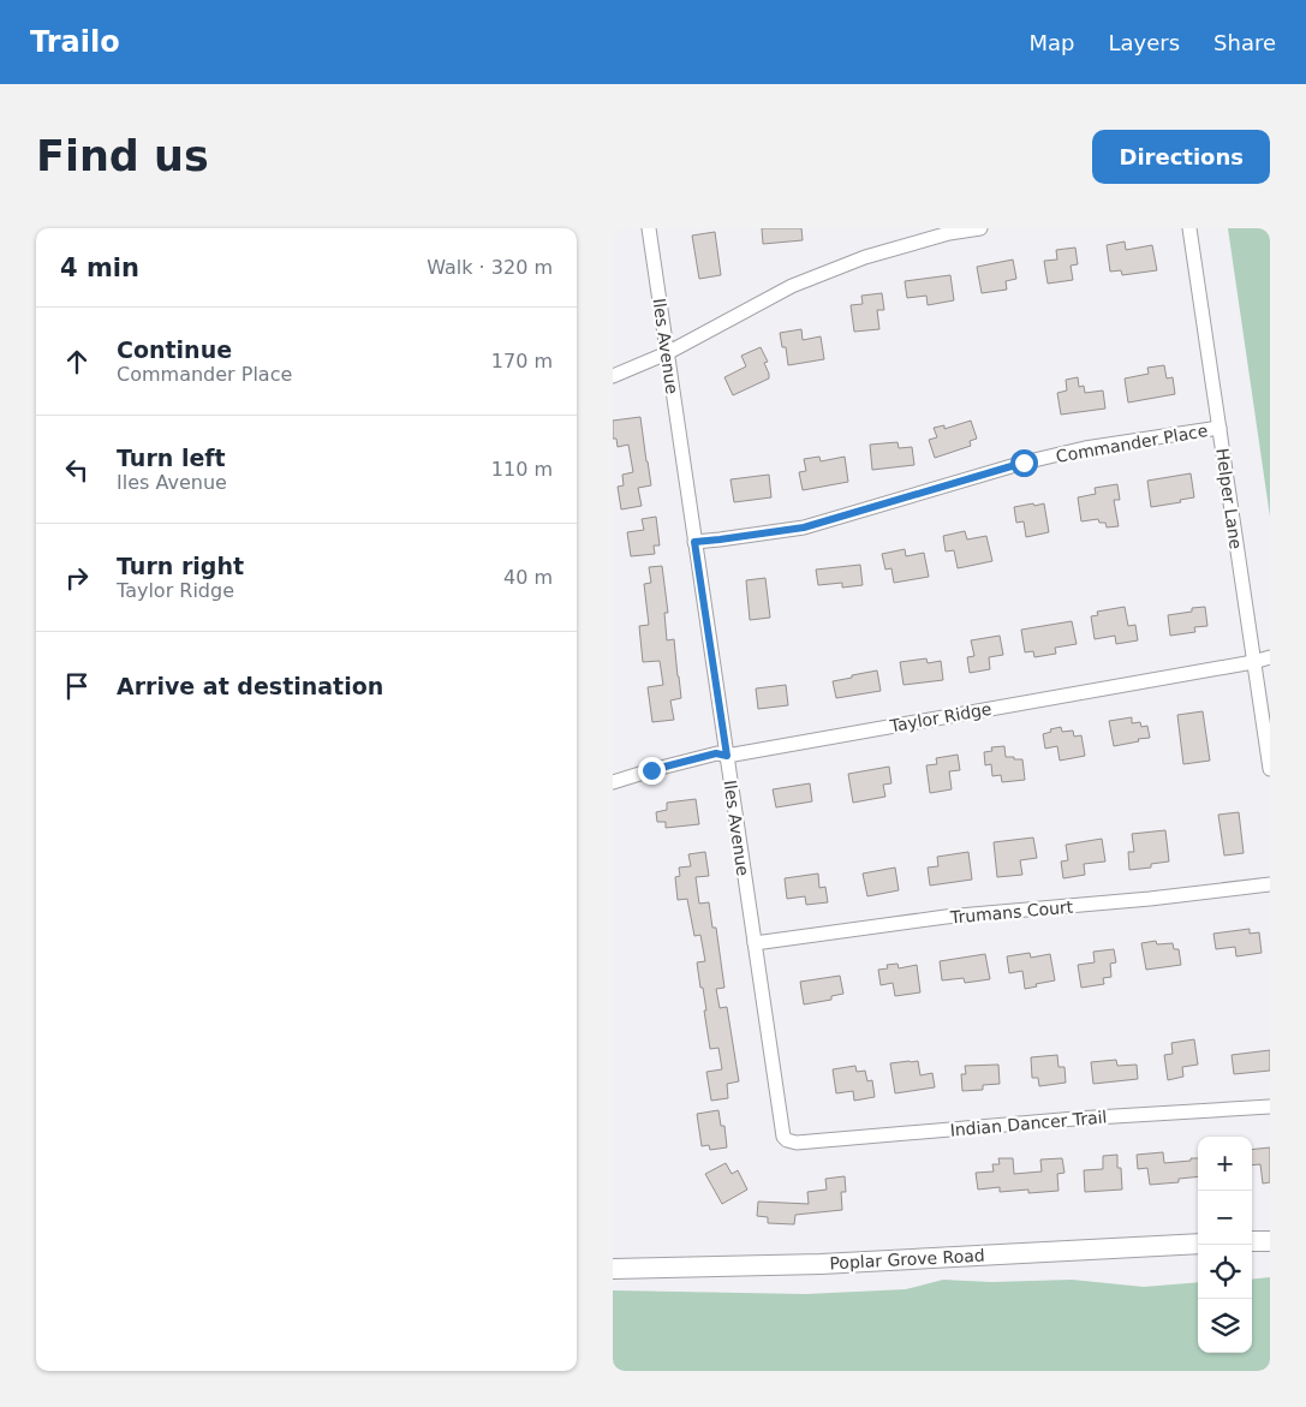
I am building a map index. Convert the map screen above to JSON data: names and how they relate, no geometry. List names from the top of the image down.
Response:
{
  "streets": {
    "main road": ["Poplar Grove Road"],
    "street": [
      "Iles Avenue",
      "Commander Place",
      "Helper Lane",
      "Taylor Ridge",
      "Trumans Court",
      "Indian Dancer Trail"
    ]
  },
  "crossings": [
    ["Iles Avenue", "Commander Place"],
    ["Iles Avenue", "Taylor Ridge"],
    ["Iles Avenue", "Trumans Court"],
    ["Iles Avenue", "Indian Dancer Trail"],
    ["Commander Place", "Helper Lane"],
    ["Helper Lane", "Taylor Ridge"]
  ],
  "page": {
    "header": "Trailo",
    "nav": ["Map", "Layers", "Share"],
    "buttons": "Directions",
    "title": "Find us",
    "heading": ["4 min", "Walk · 320 m"],
    "list": [
      ["Continue", "Commander Place", "170 m"],
      ["Turn left", "Iles Avenue", "110 m"],
      ["Turn right", "Taylor Ridge", "40 m"],
      "Arrive at destination"
    ],
    "map_buttons": ["+", "−"]
  }
}
